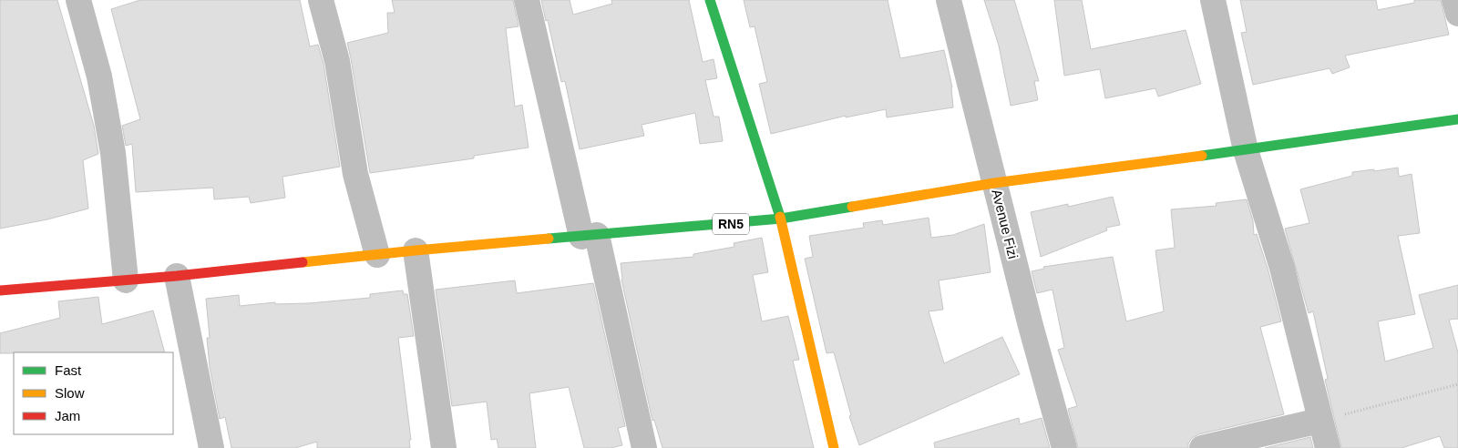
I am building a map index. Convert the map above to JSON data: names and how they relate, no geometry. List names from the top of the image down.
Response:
{
  "streets": {
    "main road": ["RN5"],
    "street": ["Avenue Fizi"]
  },
  "crossings": [
    ["RN5", "Avenue Fizi"]
  ],
  "legend": ["Fast", "Slow", "Jam"]
}
